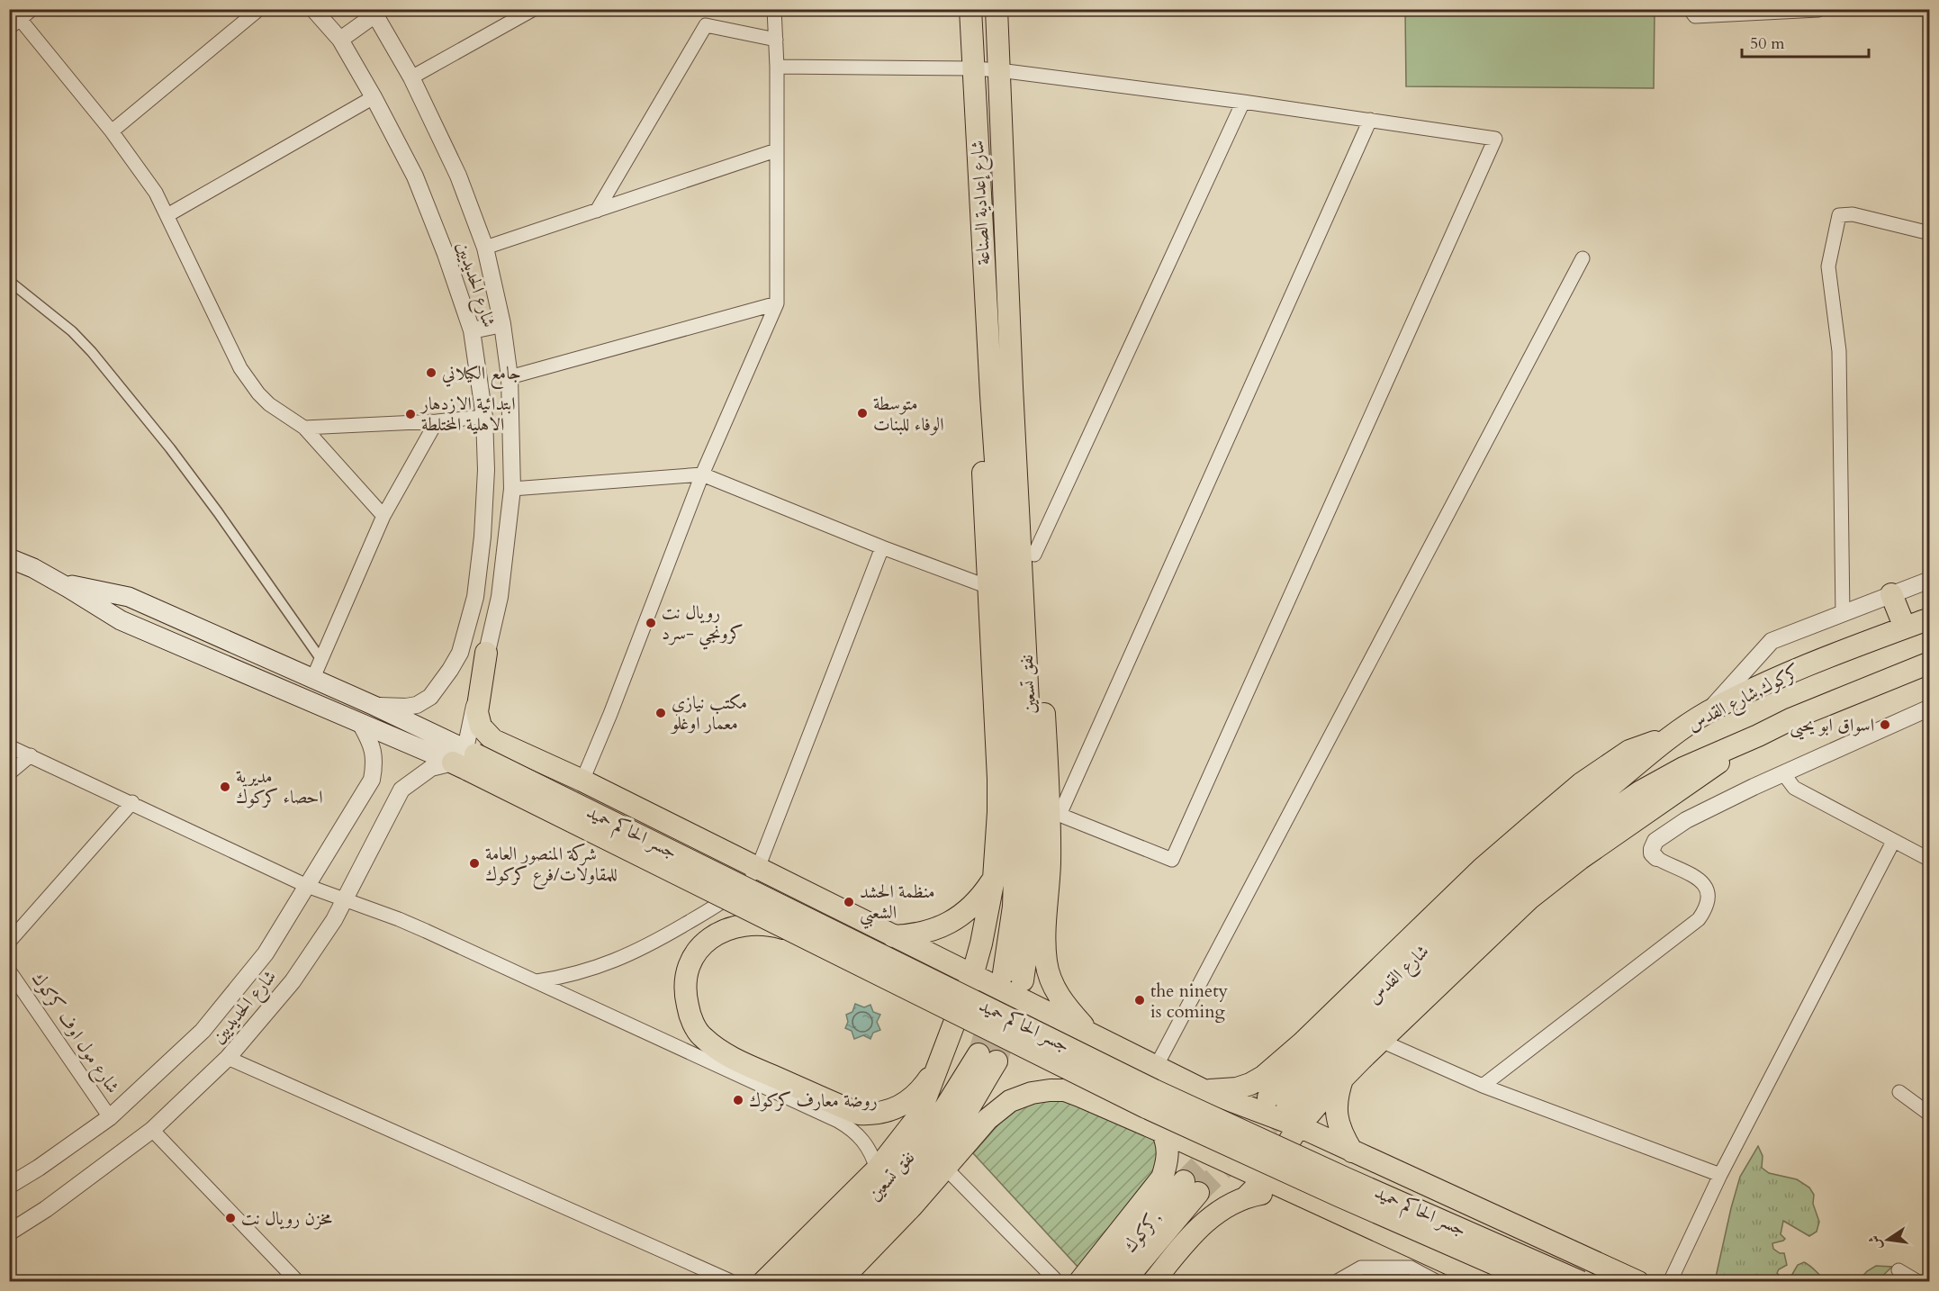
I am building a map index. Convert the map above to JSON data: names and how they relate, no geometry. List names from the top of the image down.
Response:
{
  "streets": {
    "main road": [
      "شارع إعدادية الصناعة",
      "نفق تسعين",
      "كركوك,شارع القدس",
      "جسر الحاكم حميد",
      "شارع القدس",
      "كركوك,"
    ],
    "street": ["شارع الحديديين", "شارع مول اوف كركوك"]
  },
  "crossings": [
    ["شارع إعدادية الصناعة", "نفق تسعين"],
    ["شارع الحديديين", "جسر الحاكم حميد"],
    ["شارع الحديديين", "شارع مول اوف كركوك"],
    ["كركوك,شارع القدس", "شارع القدس"]
  ],
  "places": [
    "جامع الكيلاني",
    "متوسطة الوفاء للبنات",
    "ابتدائية الازدهار الاهلية المختلطة",
    "رويال نت كرونجي -سرد",
    "مكتب نيازي معمار اوغلو",
    "اسواق ابو يحيى",
    "مديرية احصاء كركوك",
    "شركة المنصور العامة للمقاولات/فرع كركوك",
    "منظمة الحشد الشعبي",
    "the ninety is coming",
    "روضة معارف كركوك",
    "مخزن رويال نت"
  ],
  "scale_bar": "50 m",
  "north": "left"
}
